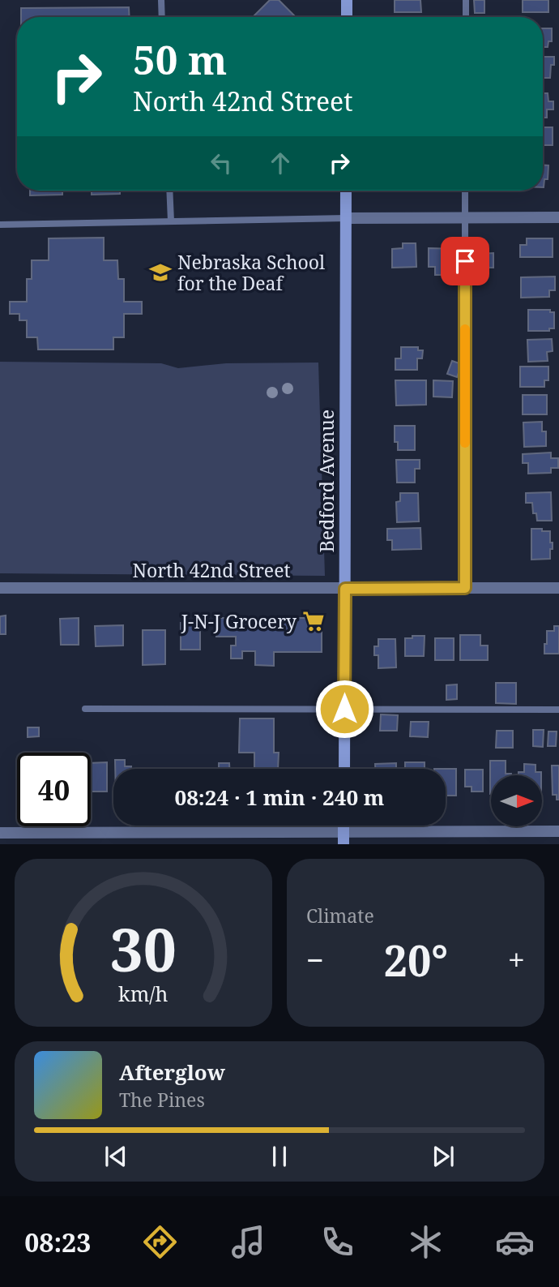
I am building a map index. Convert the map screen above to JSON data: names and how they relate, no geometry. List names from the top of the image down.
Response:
{
  "streets": {
    "street": ["Bedford Avenue", "North 42nd Street"]
  },
  "crossings": [
    ["Bedford Avenue", "North 42nd Street"]
  ],
  "places": {
    "school or university": ["Nebraska School for the Deaf"],
    "supermarket": ["J-N-J Grocery"]
  },
  "north": "right",
  "page": {
    "turn": ["50 m", "North 42nd Street"],
    "limit": "40",
    "trip": "08:24 · 1 min · 240 m",
    "tile": "Climate",
    "heat": ["−", "20°", "+"],
    "song": ["Afterglow", "The Pines"],
    "tabs": "08:23",
    "gauge": ["30", "km/h"]
  }
}
